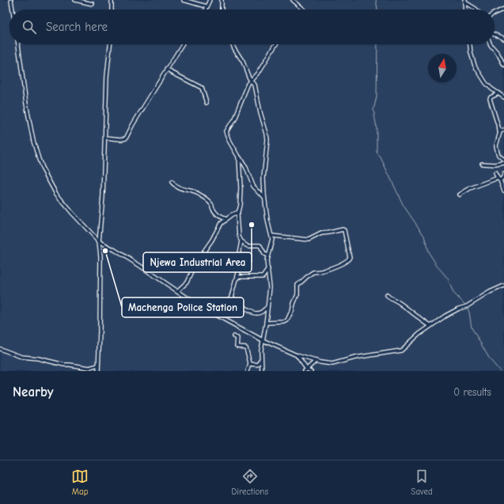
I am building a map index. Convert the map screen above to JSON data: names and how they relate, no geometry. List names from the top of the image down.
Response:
{
  "places": ["Njewa Industrial Area", "Machenga Police Station"],
  "north": "top",
  "page": {
    "search": "Search here",
    "heading": ["Nearby", "0 results"],
    "nav": ["Map", "Directions", "Saved"]
  }
}
